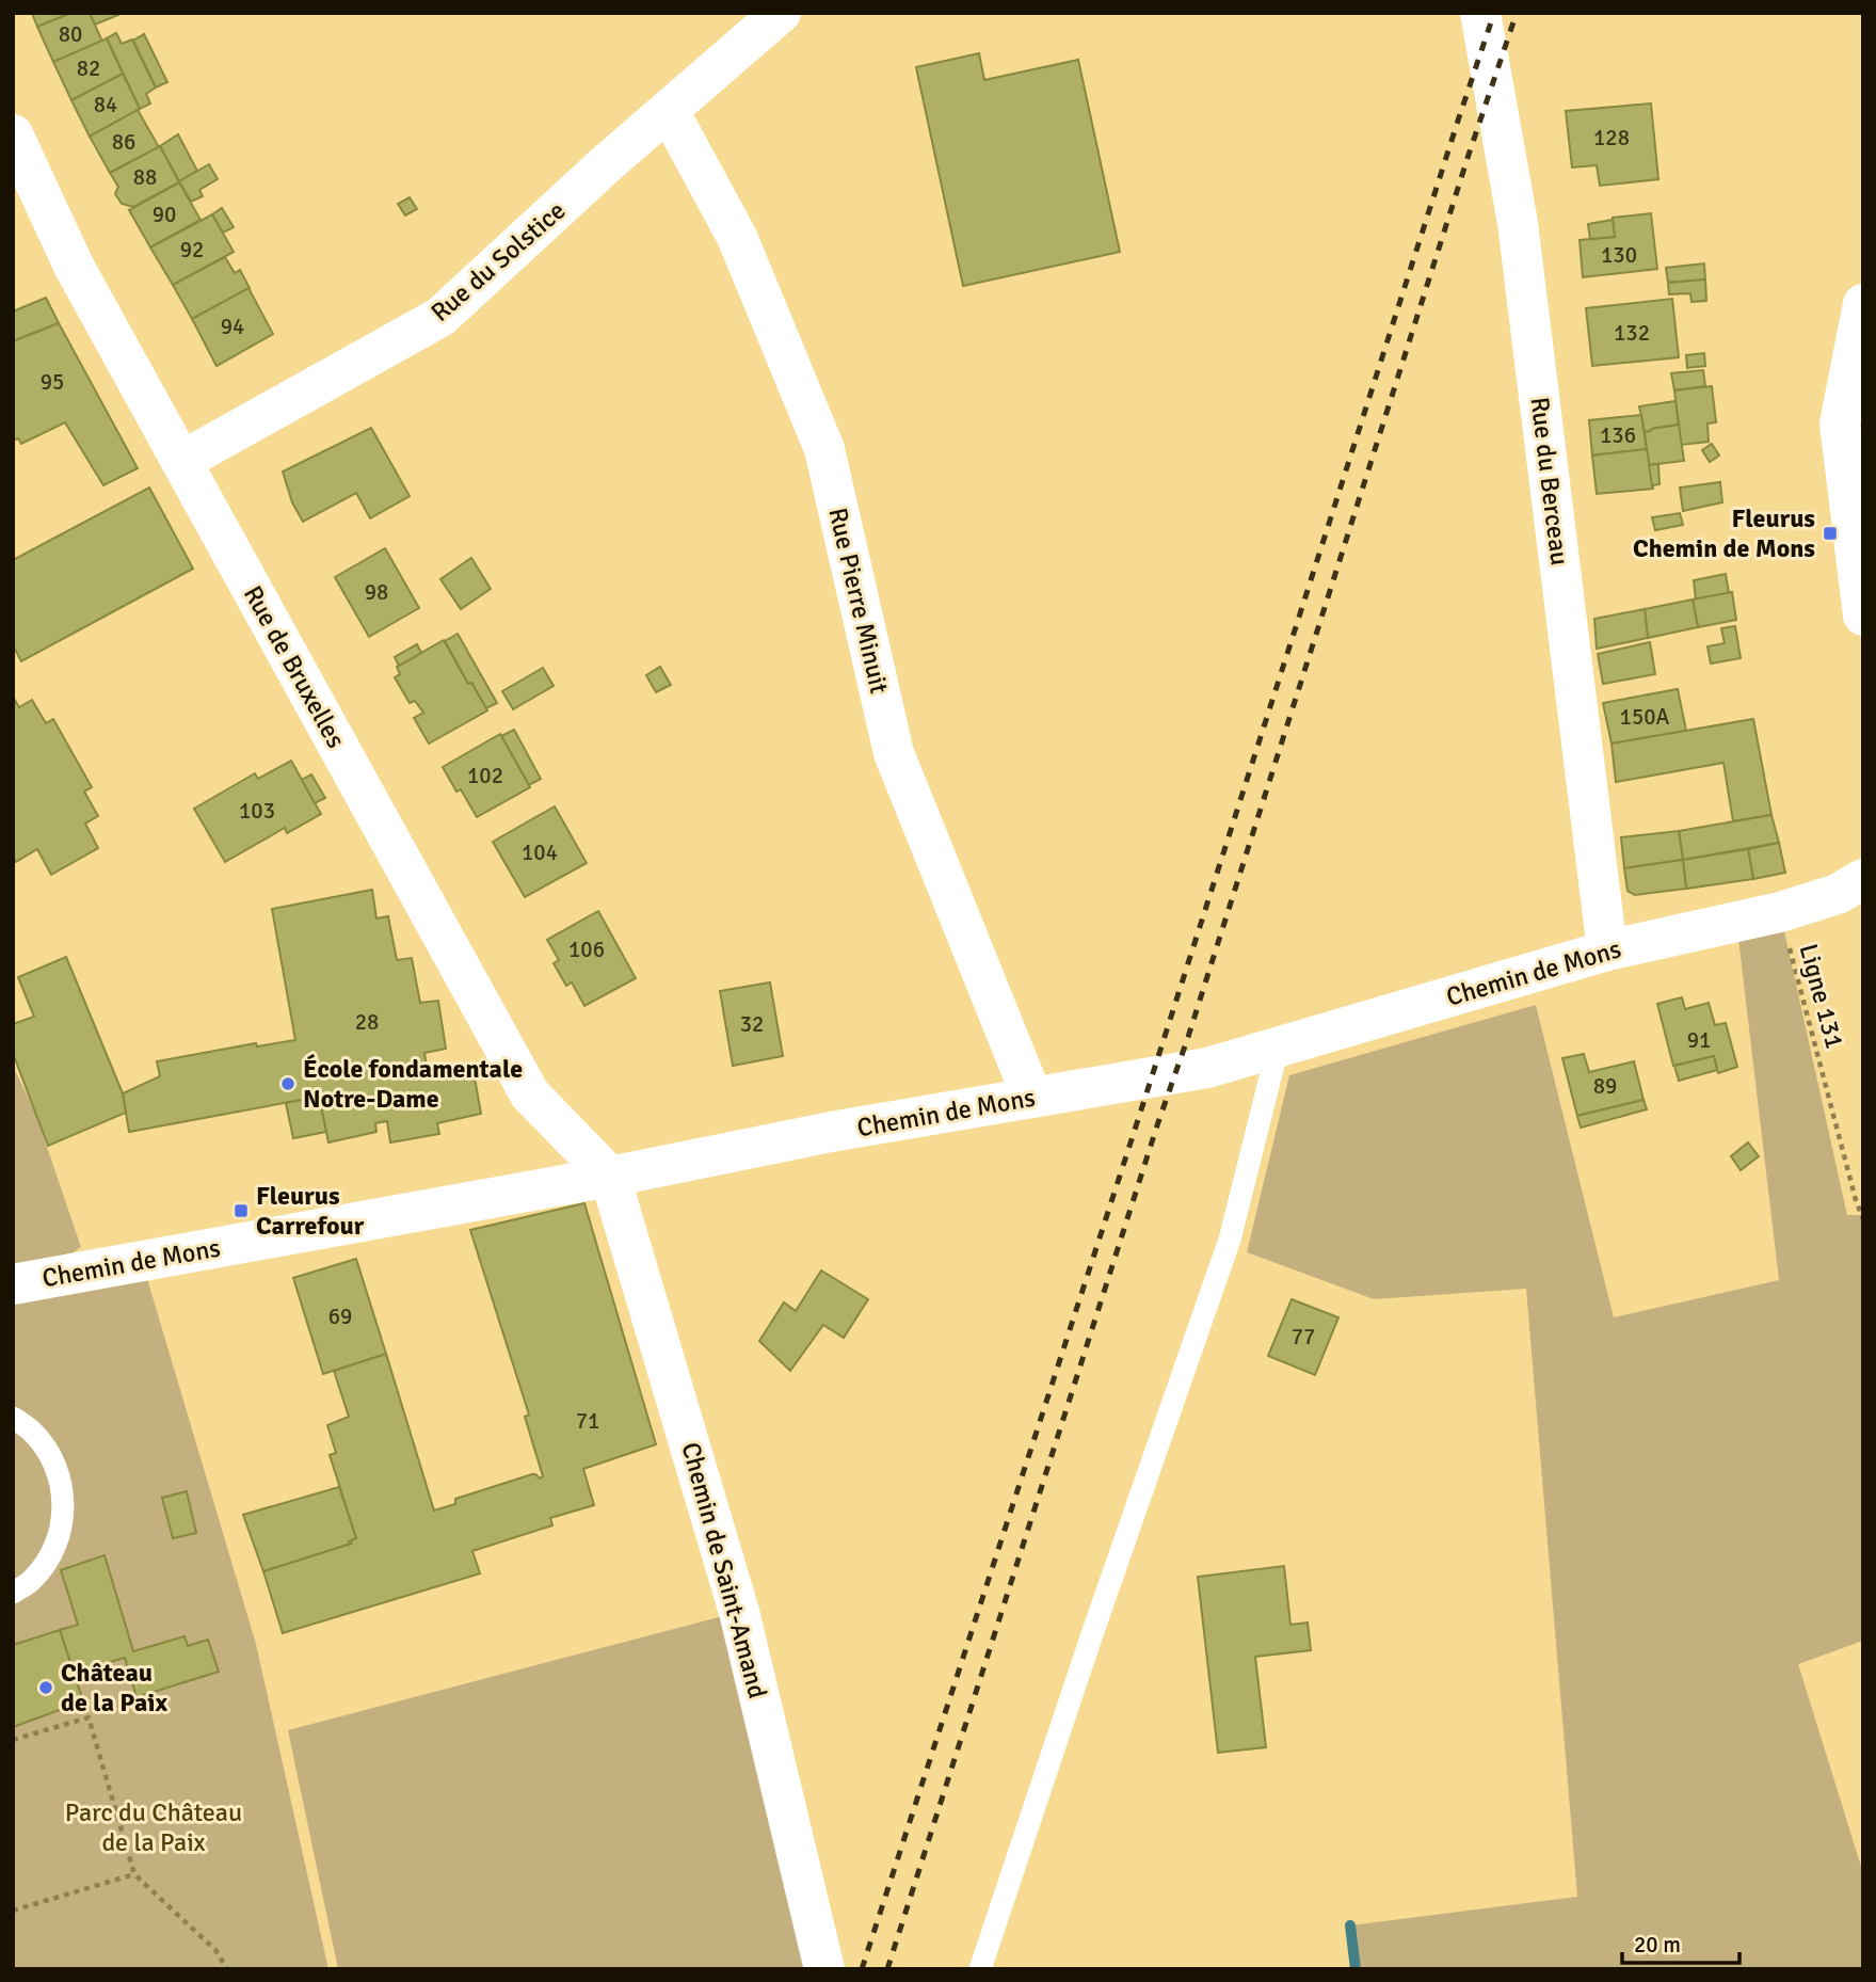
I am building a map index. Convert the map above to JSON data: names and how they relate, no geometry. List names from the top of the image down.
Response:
{
  "streets": {
    "street": [
      "Rue du Solstice",
      "Rue du Berceau",
      "Rue Pierre Minuit",
      "Rue de Bruxelles",
      "Chemin de Mons",
      "Chemin de Saint-Amand"
    ],
    "path": ["Ligne 131"]
  },
  "crossings": [
    ["Rue du Solstice", "Rue Pierre Minuit"],
    ["Rue du Solstice", "Rue de Bruxelles"],
    ["Rue du Berceau", "Chemin de Mons"],
    ["Rue Pierre Minuit", "Chemin de Mons"],
    ["Rue de Bruxelles", "Chemin de Mons"],
    ["Rue de Bruxelles", "Chemin de Saint-Amand"],
    ["Chemin de Mons", "Ligne 131"],
    ["Chemin de Mons", "Chemin de Saint-Amand"]
  ],
  "parks": ["Parc du Château de la Paix"],
  "places": {
    "transit": ["Fleurus Chemin de Mons", "Fleurus Carrefour"],
    "other": ["École fondamentale Notre-Dame", "Château de la Paix"]
  },
  "house_numbers": [
    "80",
    "82",
    "84",
    "128",
    "86",
    "88",
    "90",
    "92",
    "130",
    "94",
    "132",
    "95",
    "136",
    "98",
    "150A",
    "102",
    "103",
    "104",
    "106",
    "28",
    "32",
    "91",
    "89",
    "69",
    "77",
    "71"
  ],
  "scale_bar": "20 m"
}
